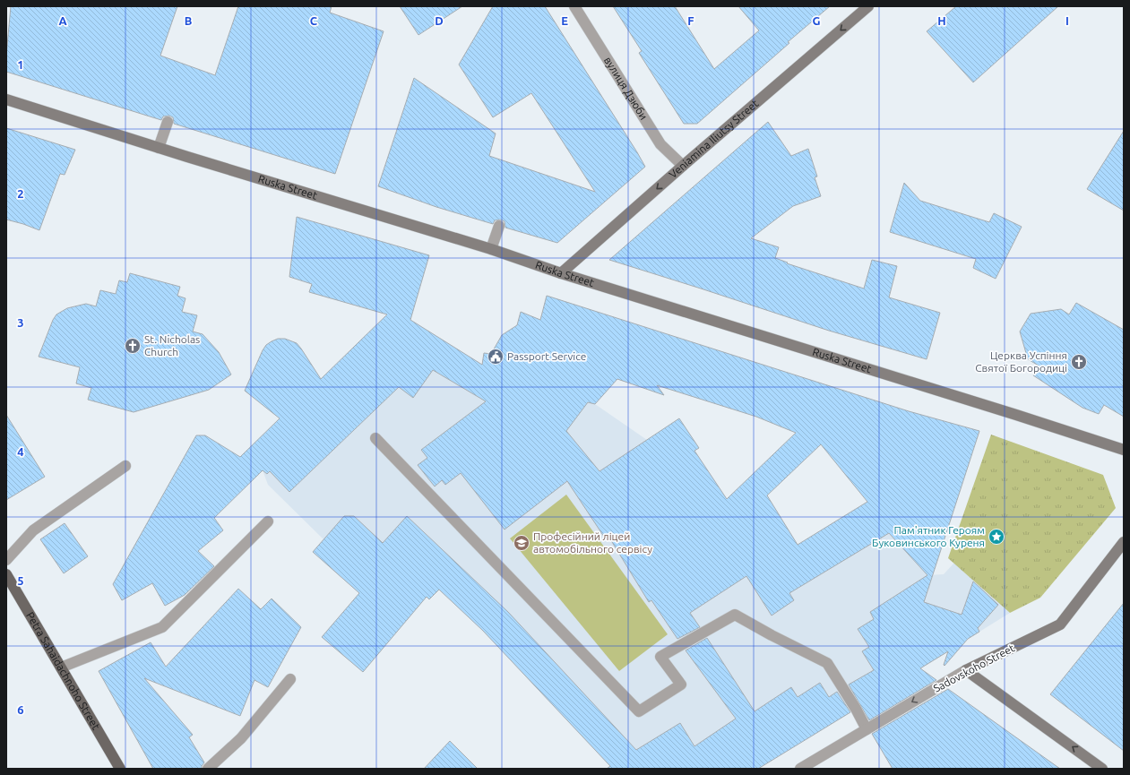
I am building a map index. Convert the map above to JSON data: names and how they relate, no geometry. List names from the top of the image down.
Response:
{
  "streets": {
    "main road": ["Petra Sahaidachnoho Street"],
    "street": [
      "вулиця Дзюби",
      "Veniamina Iliutsy Street",
      "Ruska Street",
      "Sadovskoho Street"
    ]
  },
  "crossings": [
    ["вулиця Дзюби", "Veniamina Iliutsy Street"],
    ["Veniamina Iliutsy Street", "Ruska Street"]
  ],
  "one_way": ["Veniamina Iliutsy Street"],
  "places": {
    "church": ["St. Nicholas Church", "Церква Успіння Святої Богородиці"],
    "public building": ["Passport Service"],
    "place": ["Пам'ятник Героям Буковинського Куреня"],
    "school or university": ["Професійний ліцей автомобільного сервісу"]
  },
  "grid": {
    "columns": [
      "A",
      "B",
      "C",
      "D",
      "E",
      "F",
      "G",
      "H",
      "I"
    ],
    "rows": [
      "1",
      "2",
      "3",
      "4",
      "5",
      "6"
    ]
  }
}
